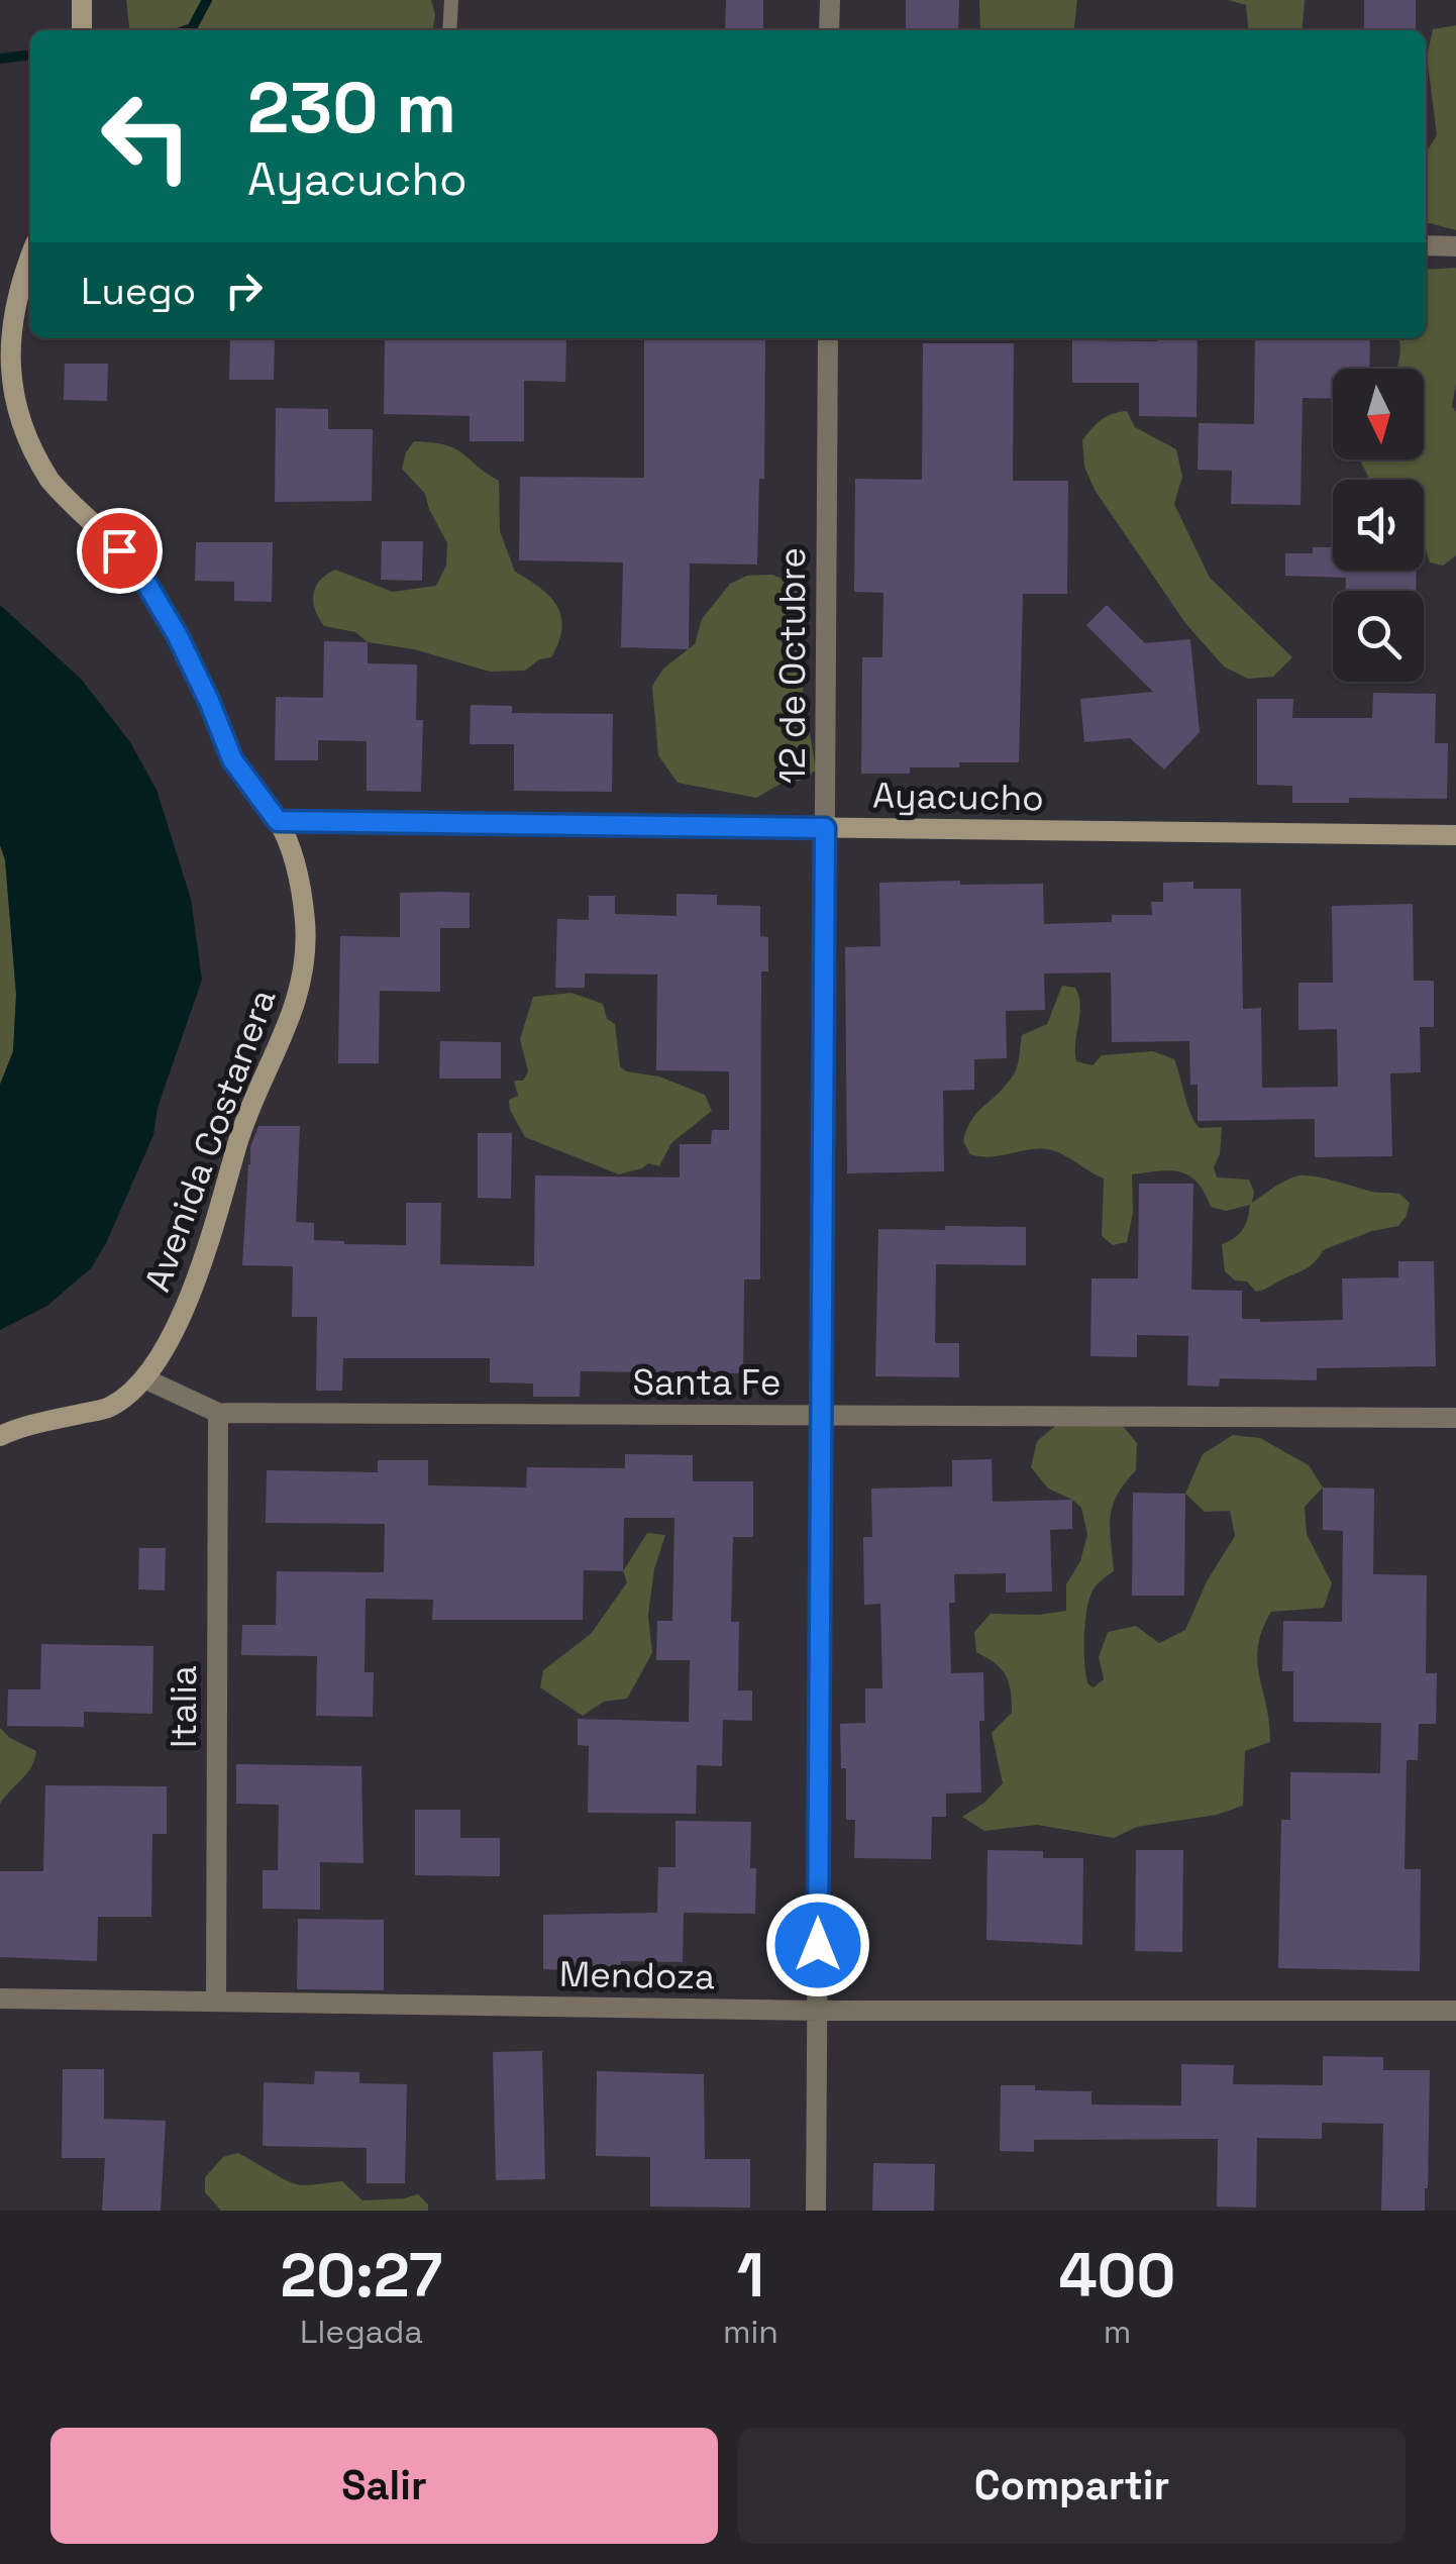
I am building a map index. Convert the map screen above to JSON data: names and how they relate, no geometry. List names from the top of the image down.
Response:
{
  "streets": {
    "street": [
      "12 de Octubre",
      "Ayacucho",
      "Avenida Costanera",
      "Santa Fe",
      "Italia",
      "Mendoza"
    ]
  },
  "crossings": [
    ["12 de Octubre", "Ayacucho"],
    ["12 de Octubre", "Santa Fe"],
    ["12 de Octubre", "Mendoza"],
    ["Ayacucho", "Avenida Costanera"],
    ["Avenida Costanera", "Santa Fe"],
    ["Santa Fe", "Italia"],
    ["Italia", "Mendoza"]
  ],
  "north": "bottom",
  "page": {
    "turn": ["230 m", "Ayacucho"],
    "then": "Luego",
    "eta": [
      "20:27",
      "Llegada",
      "1",
      "min",
      "400",
      "m"
    ],
    "buttons": ["Salir", "Compartir"]
  }
}
